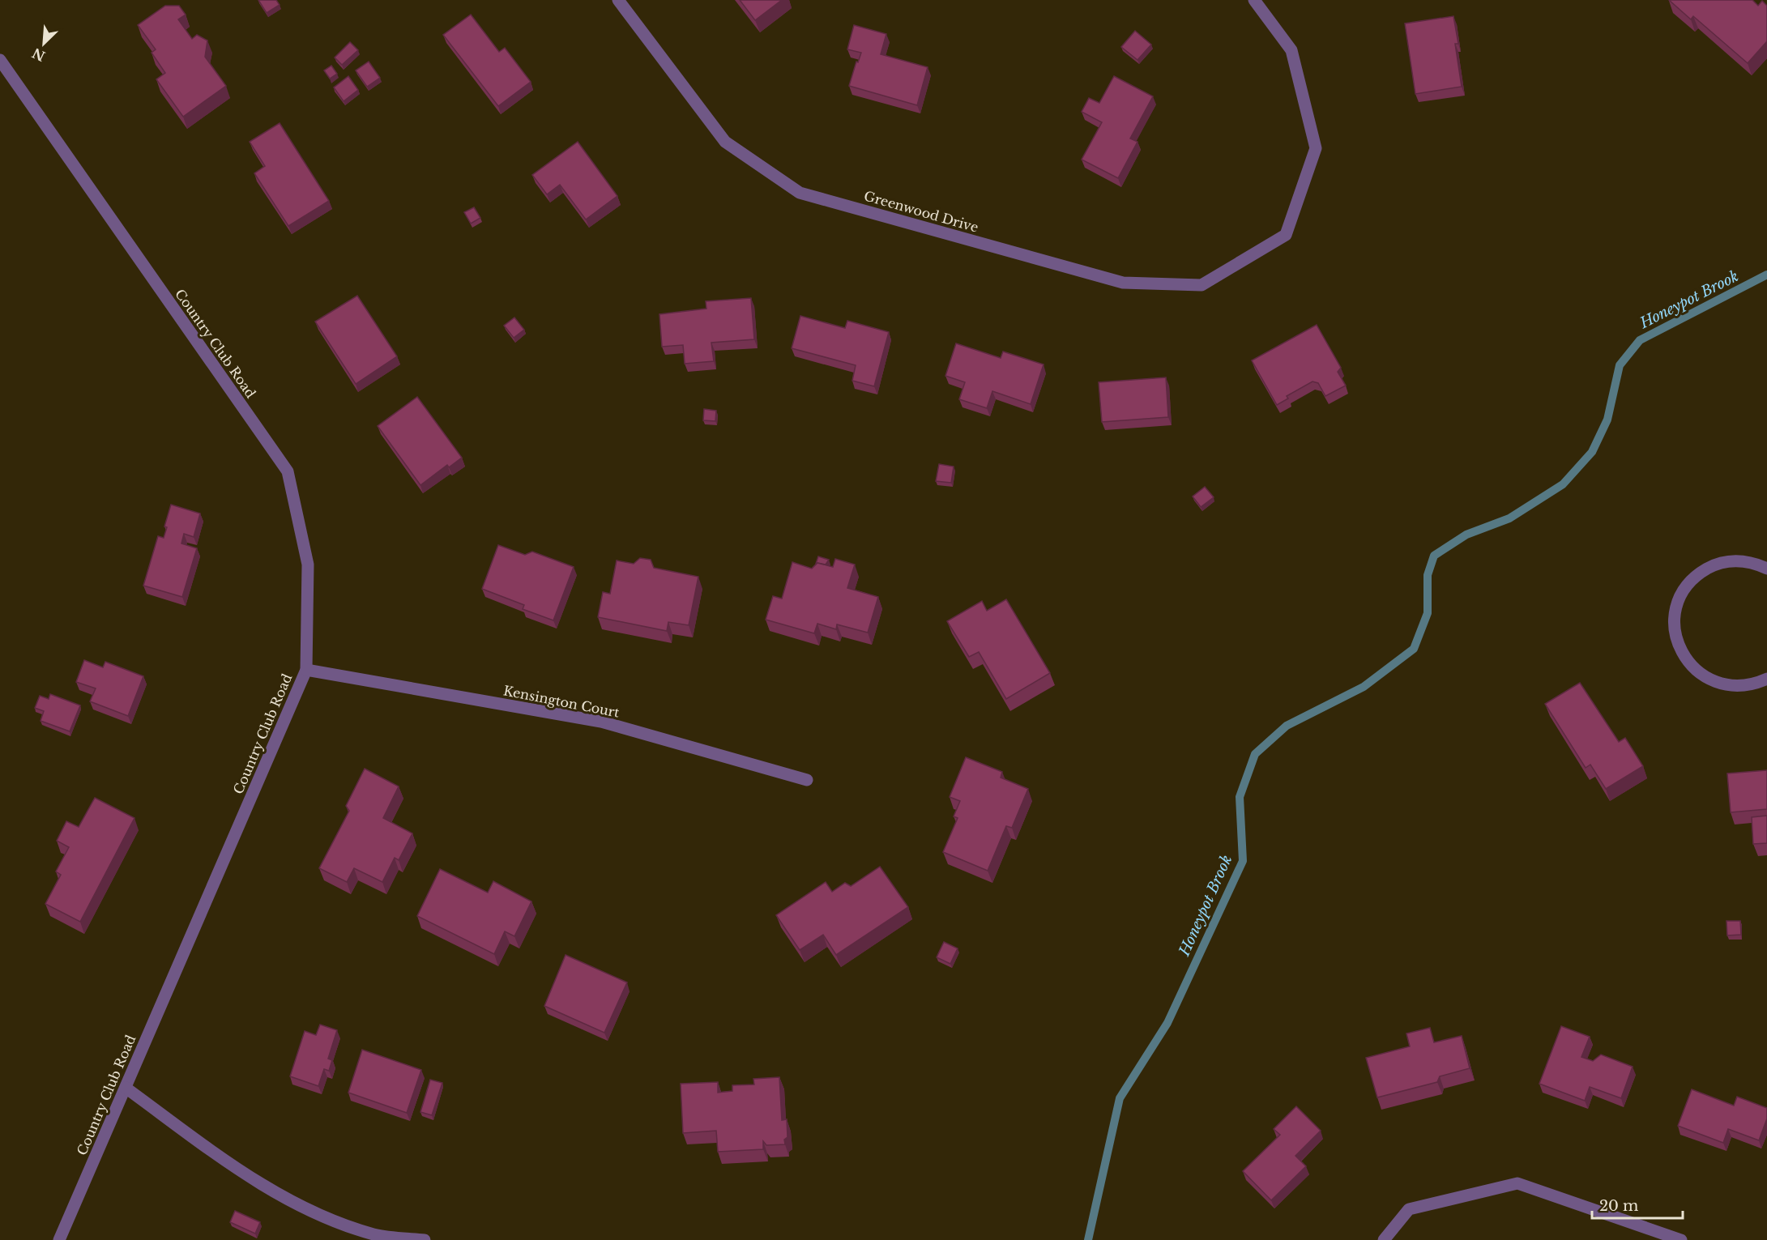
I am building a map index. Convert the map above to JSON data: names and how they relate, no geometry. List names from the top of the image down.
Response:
{
  "streets": {
    "street": ["Greenwood Drive", "Country Club Road", "Kensington Court"]
  },
  "crossings": [
    ["Country Club Road", "Kensington Court"]
  ],
  "water": ["Honeypot Brook"],
  "scale_bar": "20 m",
  "north": "bottom left"
}
